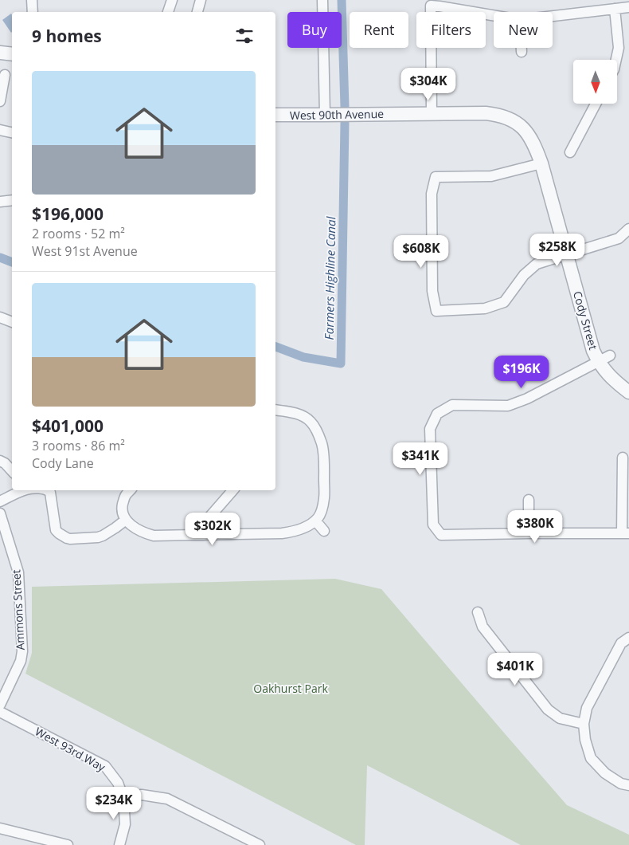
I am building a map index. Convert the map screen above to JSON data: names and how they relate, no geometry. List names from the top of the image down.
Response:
{
  "streets": {
    "street": [
      "West 90th Avenue",
      "Cody Street",
      "Ammons Street",
      "West 93rd Way"
    ]
  },
  "crossings": [
    ["West 90th Avenue", "Cody Street"]
  ],
  "water": ["Farmers Highline Canal"],
  "parks": ["Oakhurst Park"],
  "north": "bottom",
  "page": {
    "chip": [
      "Buy",
      "Rent",
      "Filters",
      "New"
    ],
    "heading": "9 homes",
    "list": [
      {
        "name": "$196,000",
        "note": "2 rooms · 52 m² · West 91st Avenue"
      },
      {
        "name": "$401,000",
        "note": "3 rooms · 86 m² · Cody Lane"
      }
    ],
    "price": [
      "$304K",
      "$258K",
      "$608K",
      "$196K",
      "$341K",
      "$380K",
      "$302K",
      "$401K",
      "$234K"
    ]
  }
}
